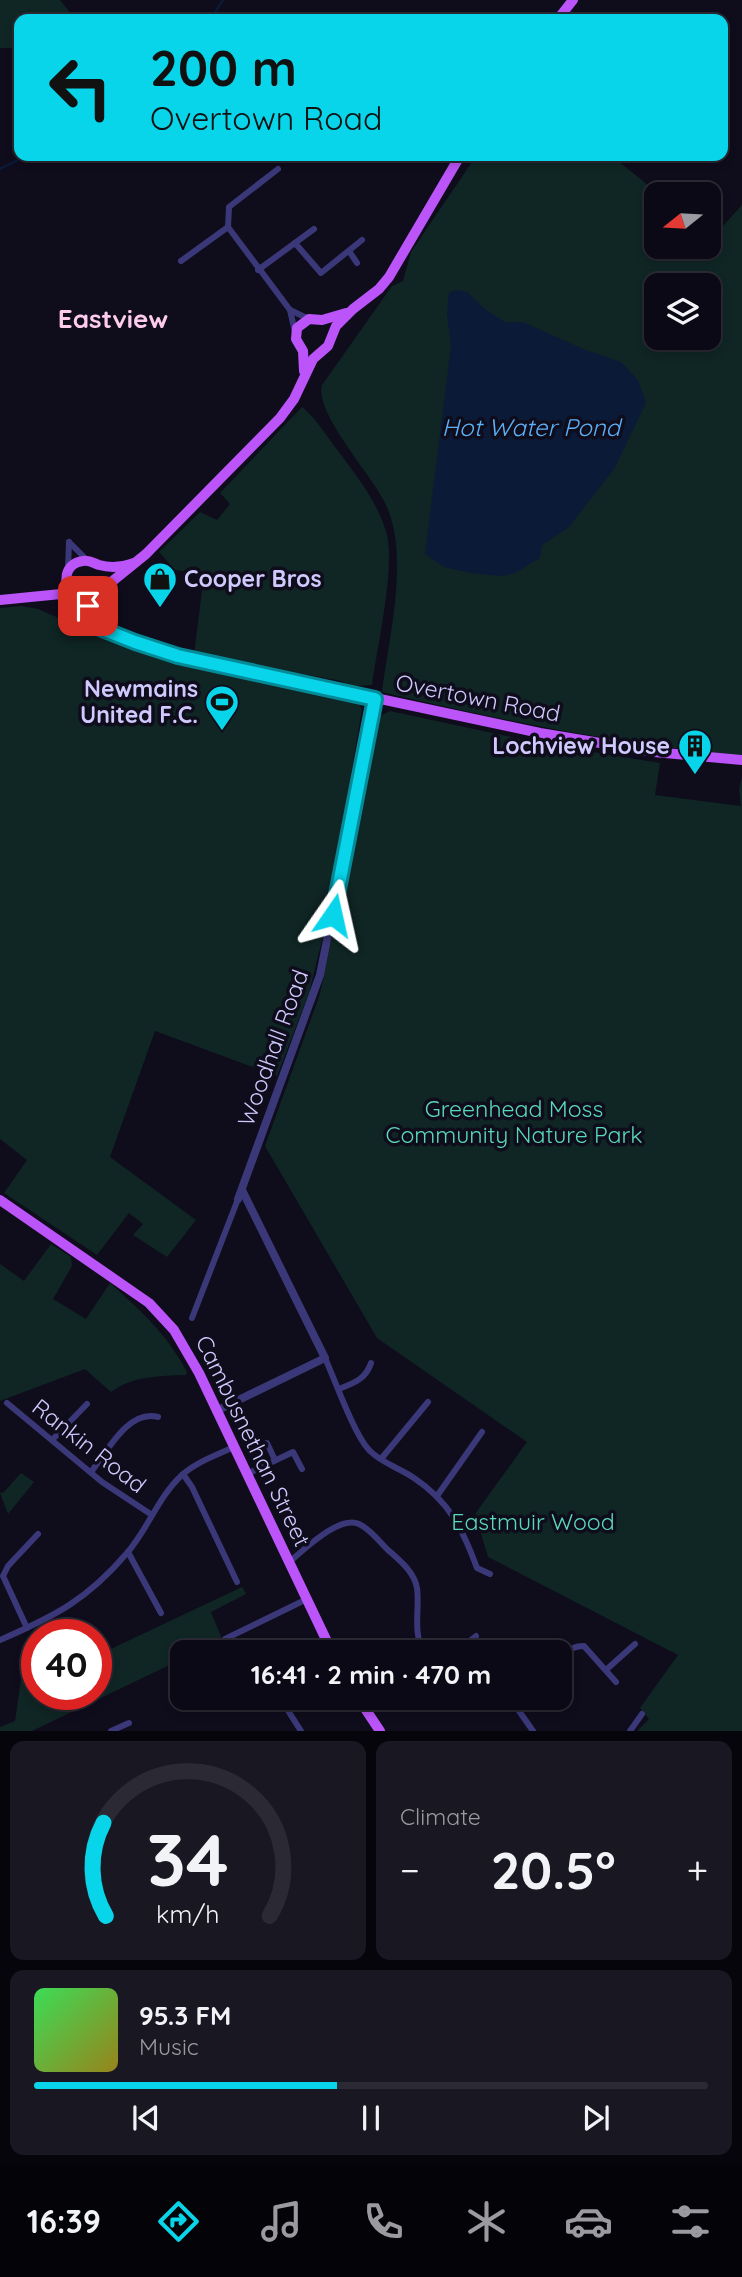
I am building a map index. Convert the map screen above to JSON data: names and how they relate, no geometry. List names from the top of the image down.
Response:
{
  "streets": {
    "main road": ["Overtown Road", "Cambusnethan Street"],
    "street": ["Woodhall Road", "Rankin Road"]
  },
  "crossings": [
    ["Overtown Road", "Woodhall Road"]
  ],
  "districts": ["Eastview"],
  "water": ["Hot Water Pond"],
  "parks": ["Greenhead Moss Community Nature Park", "Eastmuir Wood"],
  "places": {
    "shop": ["Cooper Bros"],
    "sports": ["Newmains United F.C."],
    "building": ["Lochview House"]
  },
  "north": "left",
  "page": {
    "turn": ["200 m", "Overtown Road"],
    "limit": "40",
    "trip": "16:41 · 2 min · 470 m",
    "tile": "Climate",
    "heat": ["−", "20.5°", "+"],
    "song": ["95.3 FM", "Music"],
    "tabs": "16:39",
    "gauge": ["34", "km/h"]
  }
}
